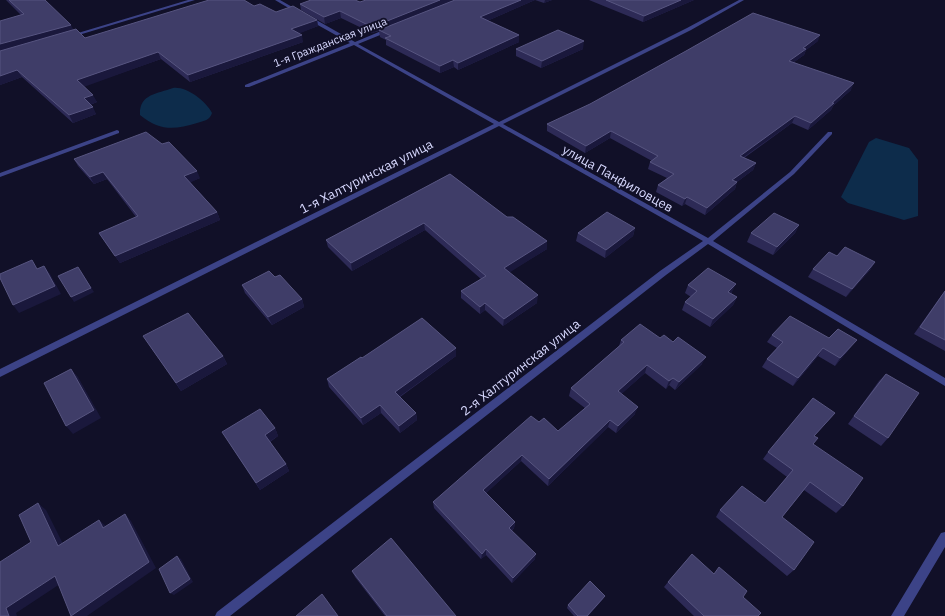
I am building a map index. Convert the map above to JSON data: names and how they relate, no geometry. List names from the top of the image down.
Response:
{
  "streets": {
    "street": [
      "1-я Гражданская улица",
      "1-я Халтуринская улица",
      "улица Панфиловцев",
      "2-я Халтуринская улица"
    ]
  },
  "crossings": [
    ["1-я Гражданская улица", "улица Панфиловцев"],
    ["1-я Халтуринская улица", "улица Панфиловцев"],
    ["улица Панфиловцев", "2-я Халтуринская улица"]
  ]
}
